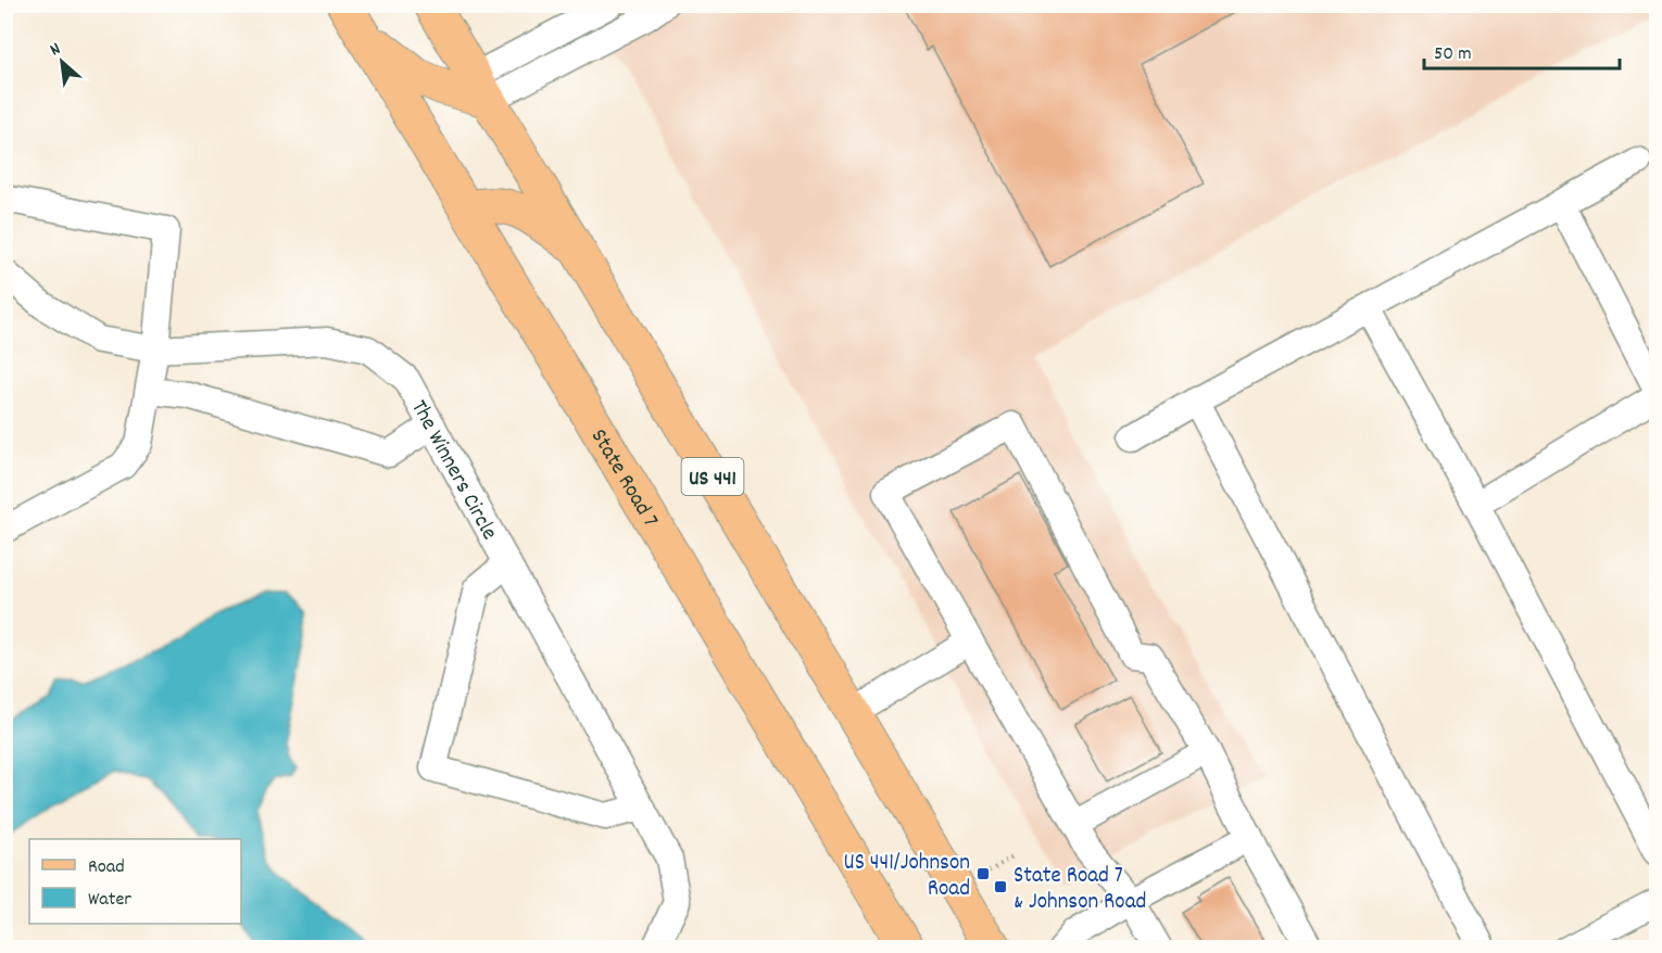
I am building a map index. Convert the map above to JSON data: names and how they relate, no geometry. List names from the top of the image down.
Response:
{
  "streets": {
    "main road": ["State Road 7", "US 441"],
    "street": ["The Winners Circle"]
  },
  "places": {
    "transit": ["US 441/Johnson Road", "State Road 7 & Johnson Road"]
  },
  "legend": ["Road", "Water"],
  "scale_bar": "50 m",
  "north": "top left"
}
